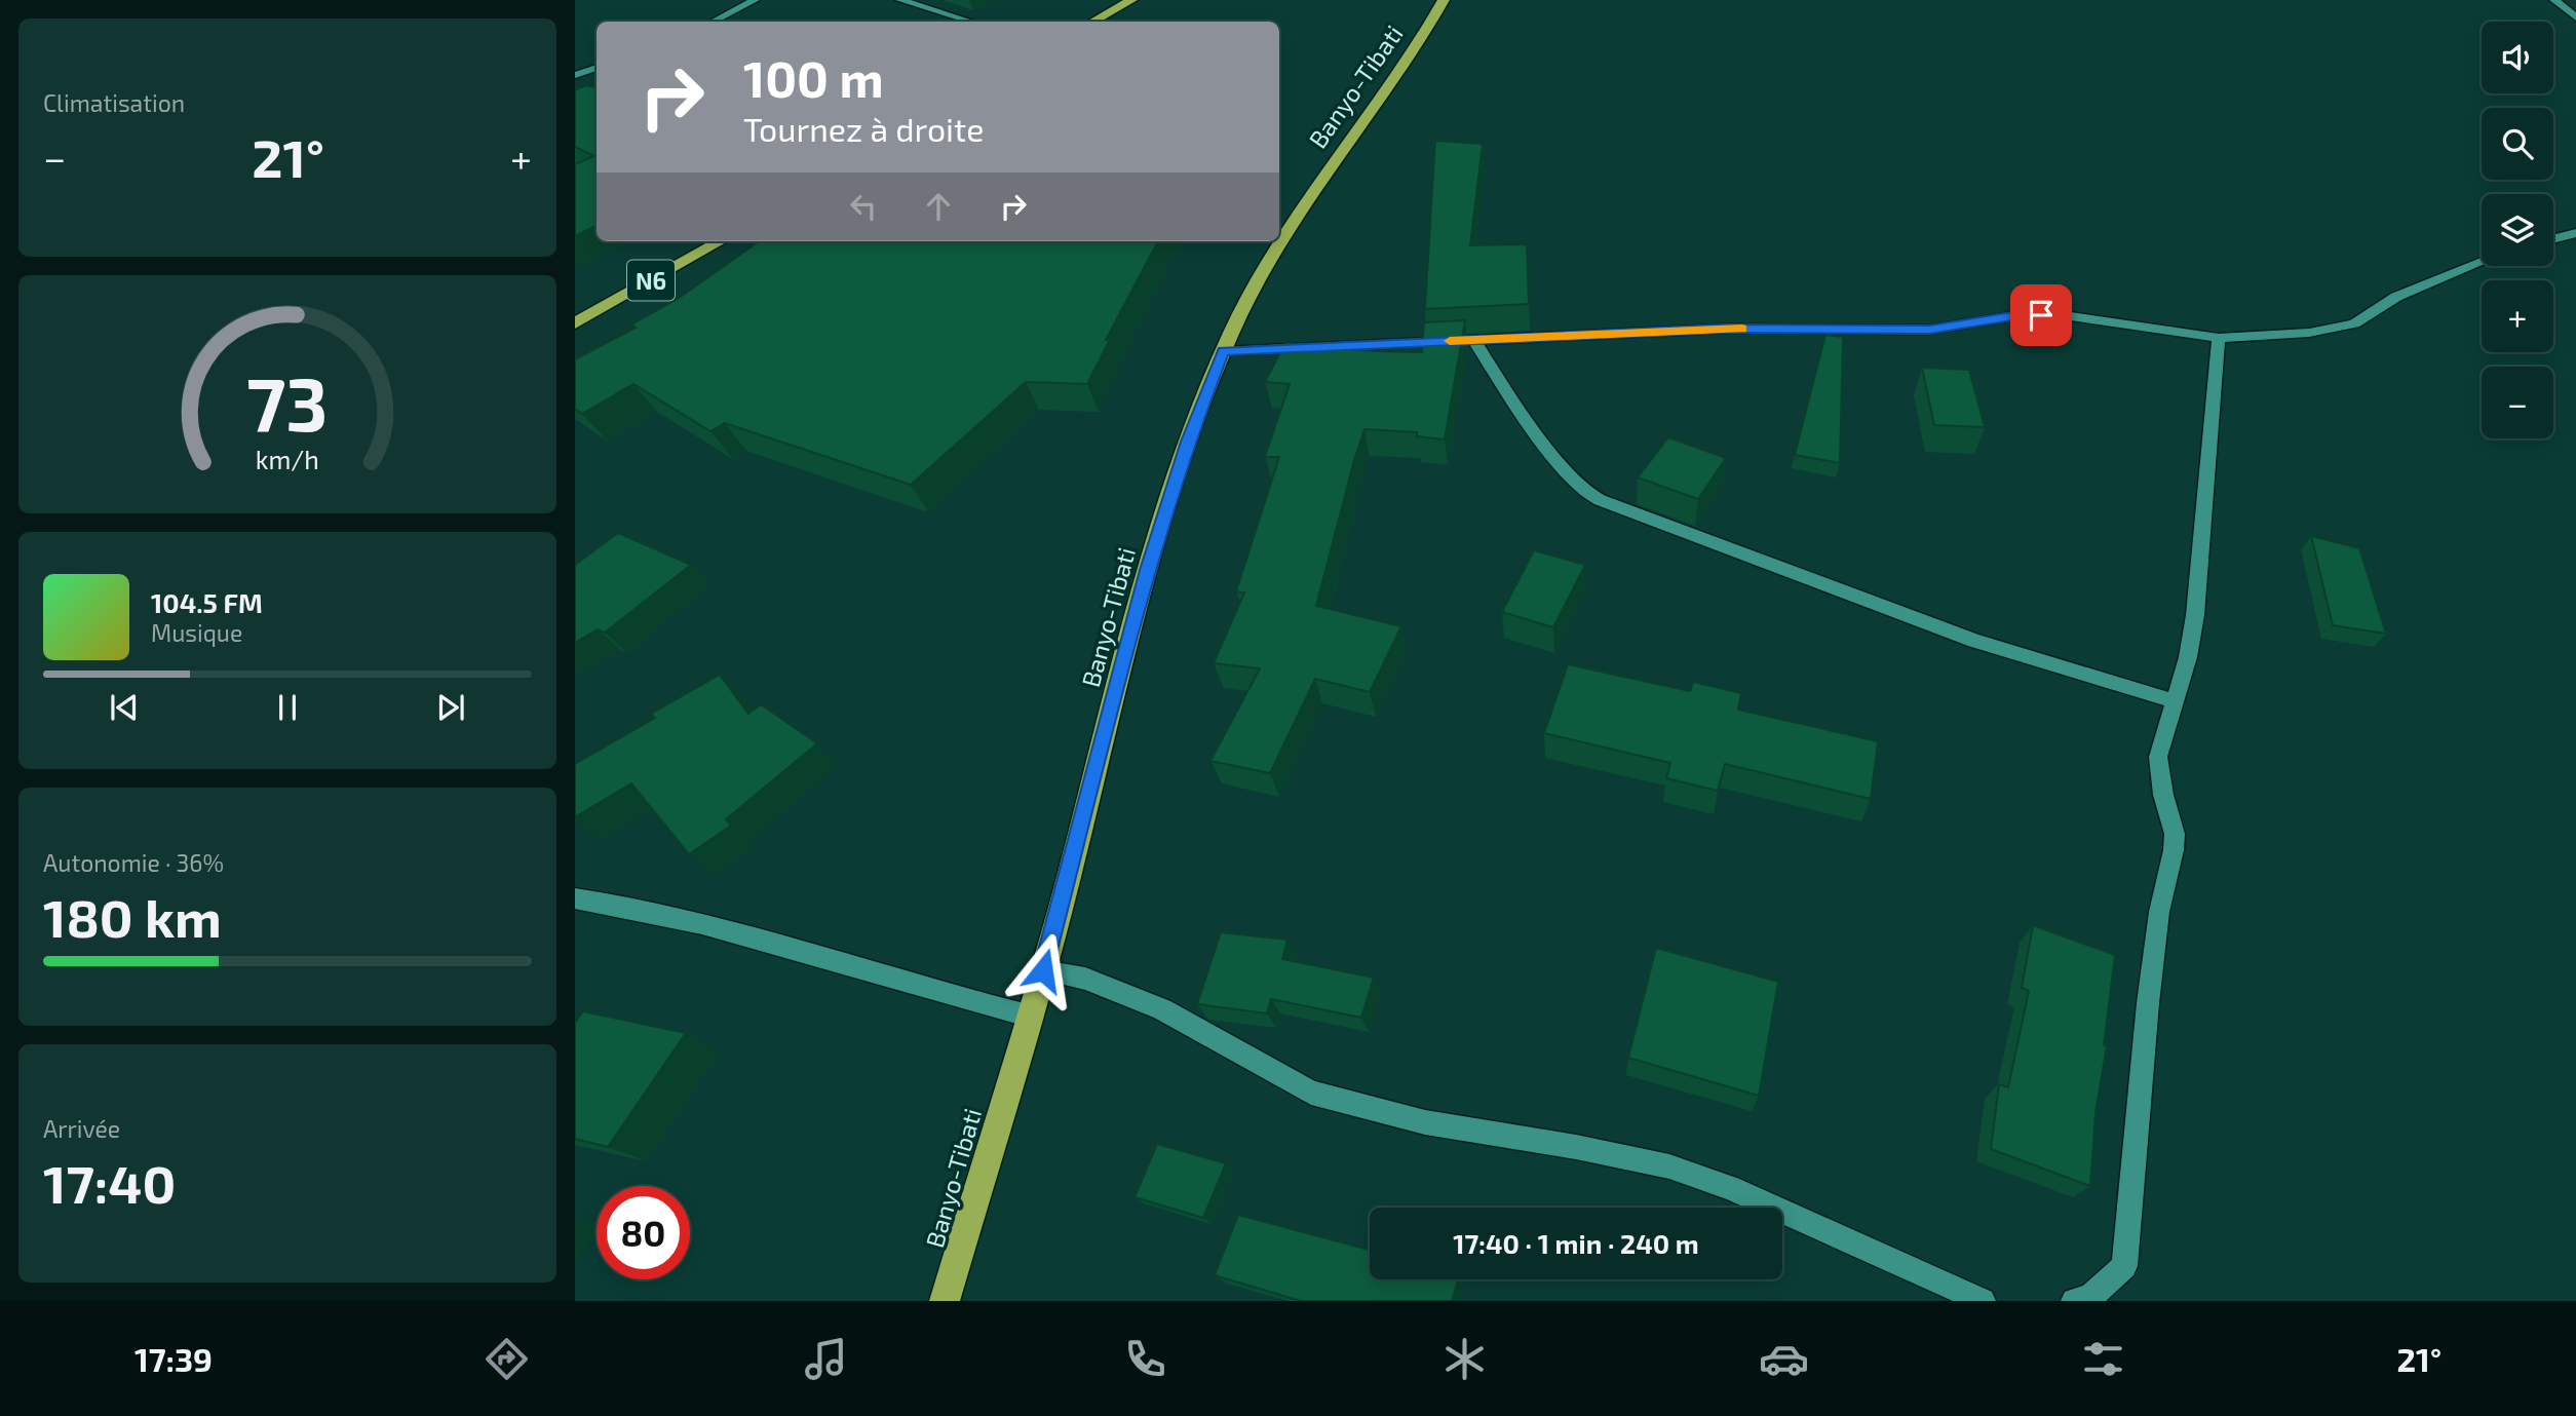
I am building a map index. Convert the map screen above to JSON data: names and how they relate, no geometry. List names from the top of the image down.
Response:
{
  "streets": {
    "highway": ["Banyo-Tibati", "N6"]
  },
  "page": {
    "tile": [
      "Climatisation",
      ["Autonomie · 36%", "180 km"],
      ["Arrivée", "17:40"]
    ],
    "map_buttons": ["+", "−"],
    "turn": ["100 m", "Tournez à droite"],
    "heat": ["−", "21°", "+"],
    "song": ["104.5 FM", "Musique"],
    "limit": "80",
    "trip": "17:40 · 1 min · 240 m",
    "tabs": ["17:39", "21°"],
    "gauge": ["73", "km/h"]
  }
}
